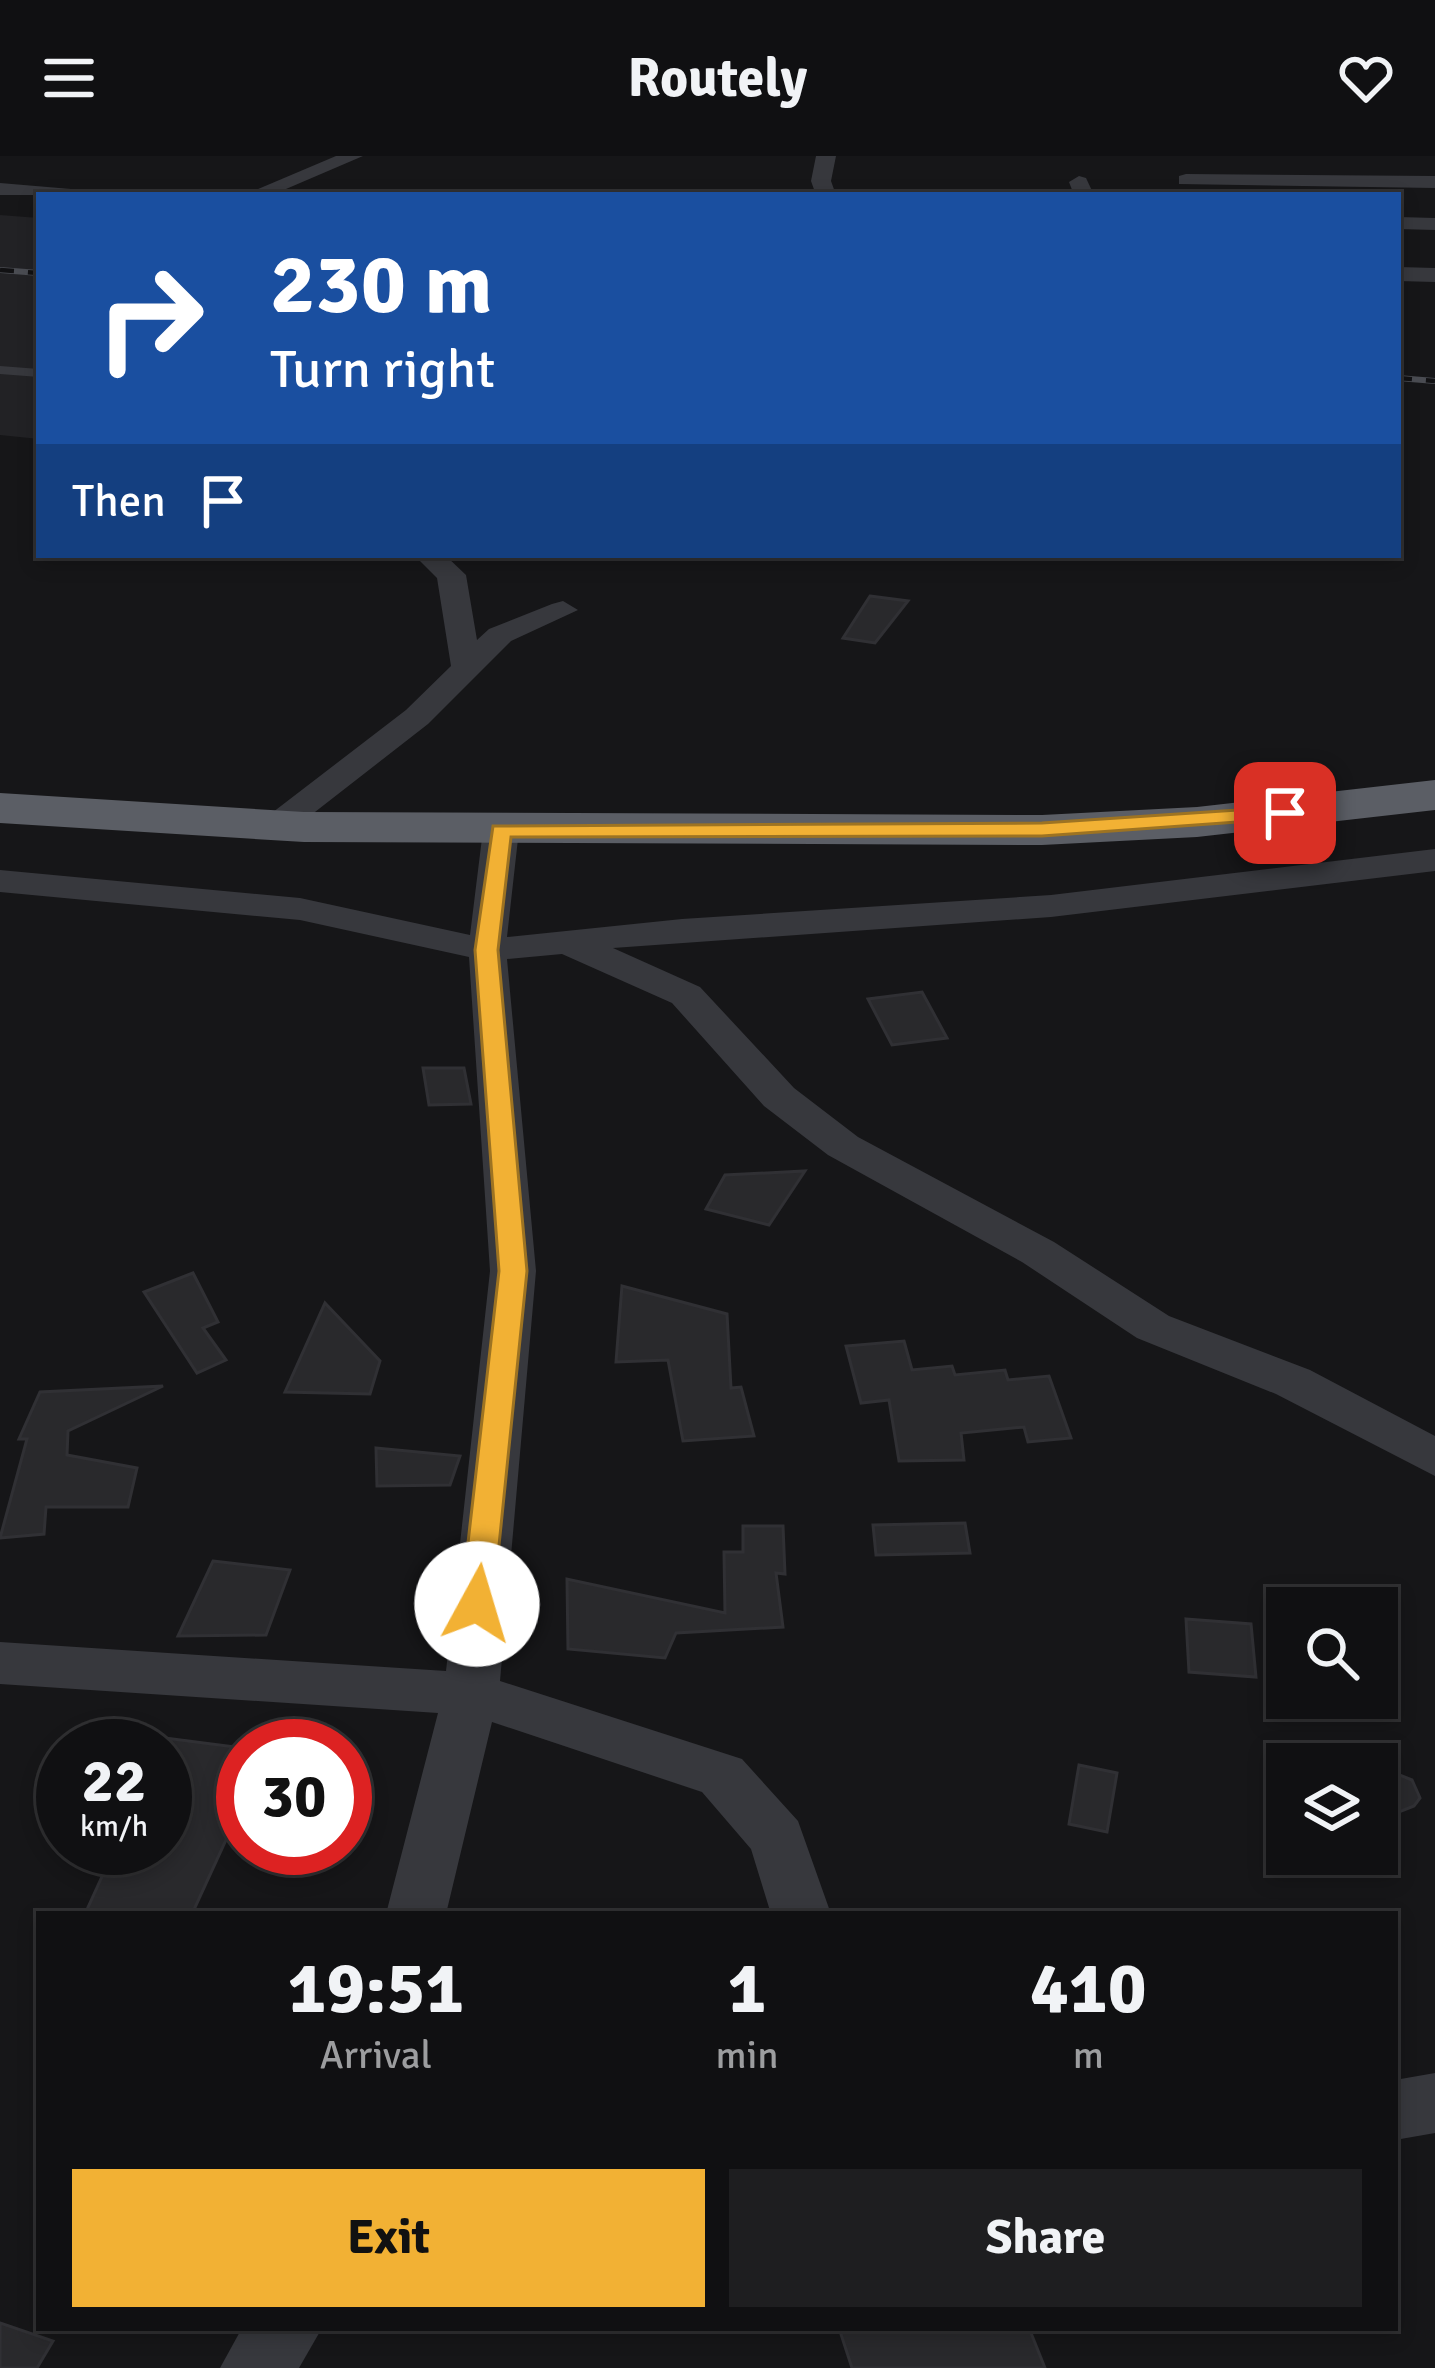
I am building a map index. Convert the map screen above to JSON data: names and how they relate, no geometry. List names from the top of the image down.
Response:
{
  "page": {
    "header": "Routely",
    "turn": ["230 m", "Turn right"],
    "then": "Then",
    "speed": "22 km/h",
    "limit": "30",
    "eta": [
      "19:51",
      "Arrival",
      "1",
      "min",
      "410",
      "m"
    ],
    "buttons": ["Exit", "Share"]
  }
}
